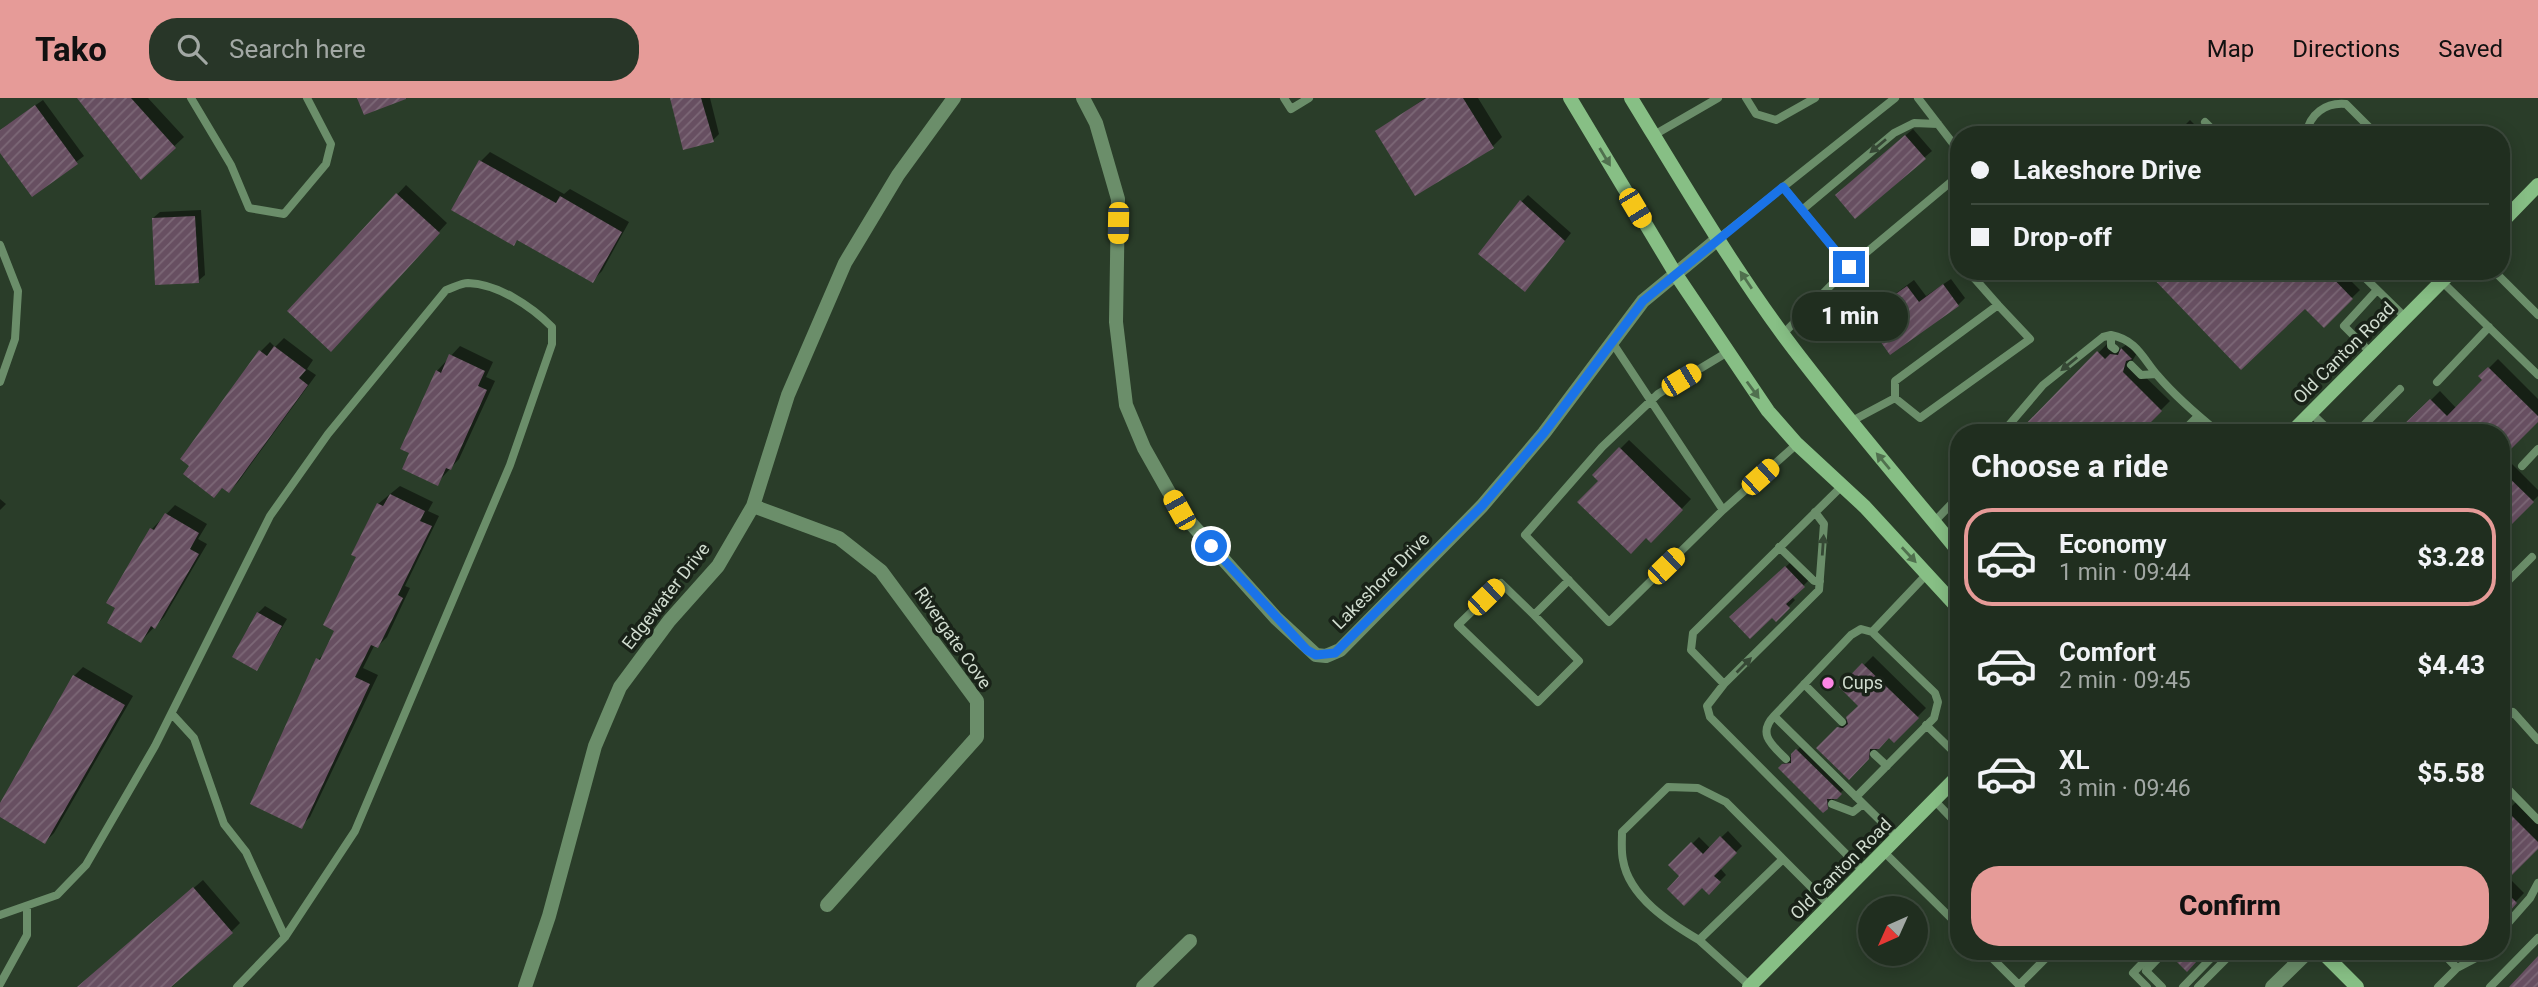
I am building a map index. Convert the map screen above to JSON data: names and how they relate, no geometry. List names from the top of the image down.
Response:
{
  "streets": {
    "main road": ["Old Canton Road"],
    "street": ["Lakeshore Drive", "Edgewater Drive", "Rivergate Cove"]
  },
  "crossings": [
    ["Edgewater Drive", "Rivergate Cove"]
  ],
  "places": ["Cups"],
  "north": "bottom left",
  "page": {
    "header": "Tako",
    "search": "Search here",
    "nav": ["Map", "Directions", "Saved"],
    "banner": ["Lakeshore Drive", "Drop-off"],
    "bubble": "1 min",
    "heading": "Choose a ride",
    "list": [
      {
        "name": "Economy",
        "note": "1 min · 09:44",
        "value": "$3.28"
      },
      {
        "name": "Comfort",
        "note": "2 min · 09:45",
        "value": "$4.43"
      },
      {
        "name": "XL",
        "note": "3 min · 09:46",
        "value": "$5.58"
      }
    ],
    "buttons": "Confirm"
  }
}
